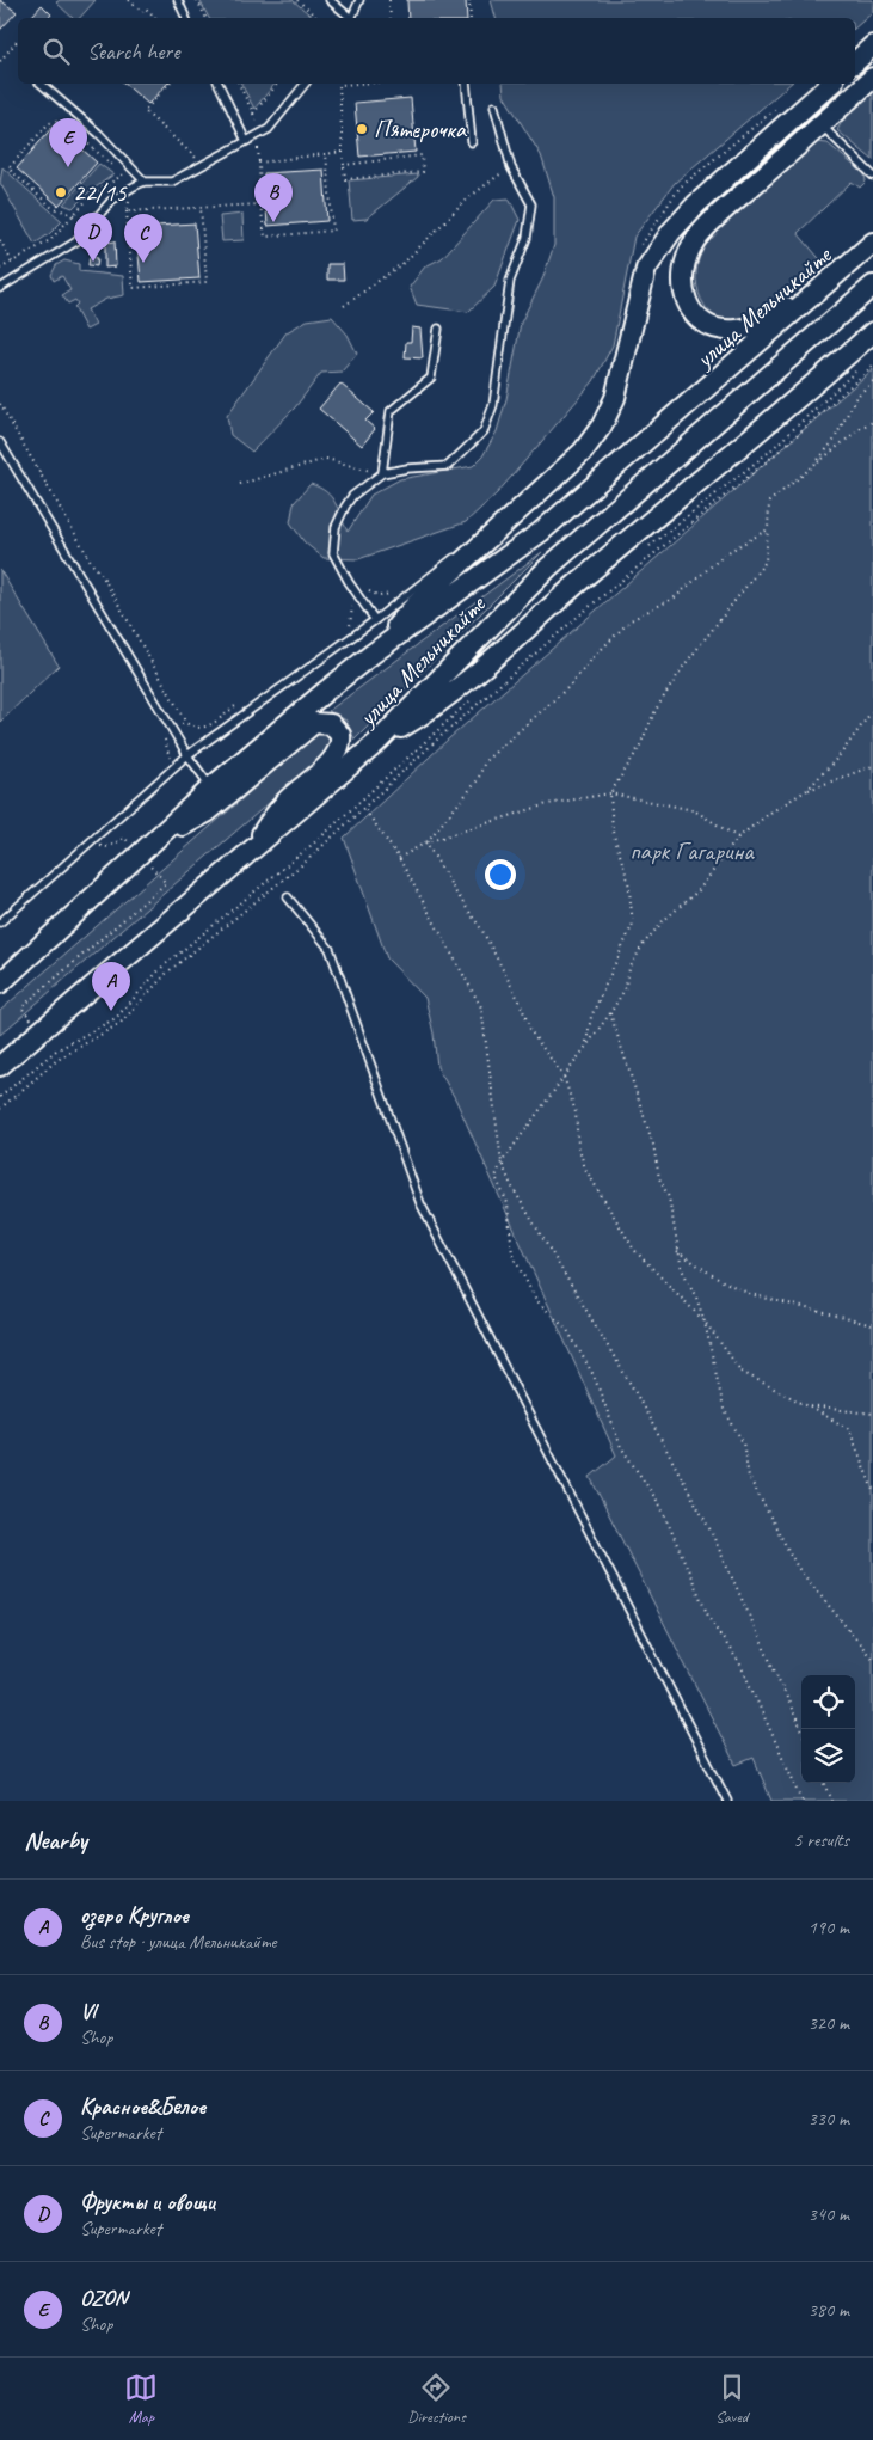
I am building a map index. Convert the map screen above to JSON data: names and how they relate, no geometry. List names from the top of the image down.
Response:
{
  "streets": {
    "main road": ["улица Мельникайте"]
  },
  "parks": ["парк Гагарина"],
  "places": ["Пятерочка", "22/15"],
  "page": {
    "search": "Search here",
    "pins": [
      "E",
      "B",
      "D",
      "C",
      "A"
    ],
    "heading": ["Nearby", "5 results"],
    "list": [
      {
        "mark": "A",
        "name": "озеро Круглое",
        "note": "Bus stop · улица Мельникайте",
        "value": "190 m"
      },
      {
        "mark": "B",
        "name": "Vl",
        "note": "Shop",
        "value": "320 m"
      },
      {
        "mark": "C",
        "name": "Красное&Белое",
        "note": "Supermarket",
        "value": "330 m"
      },
      {
        "mark": "D",
        "name": "Фрукты и овощи",
        "note": "Supermarket",
        "value": "340 m"
      },
      {
        "mark": "E",
        "name": "OZON",
        "note": "Shop",
        "value": "380 m"
      }
    ],
    "nav": ["Map", "Directions", "Saved"]
  }
}
